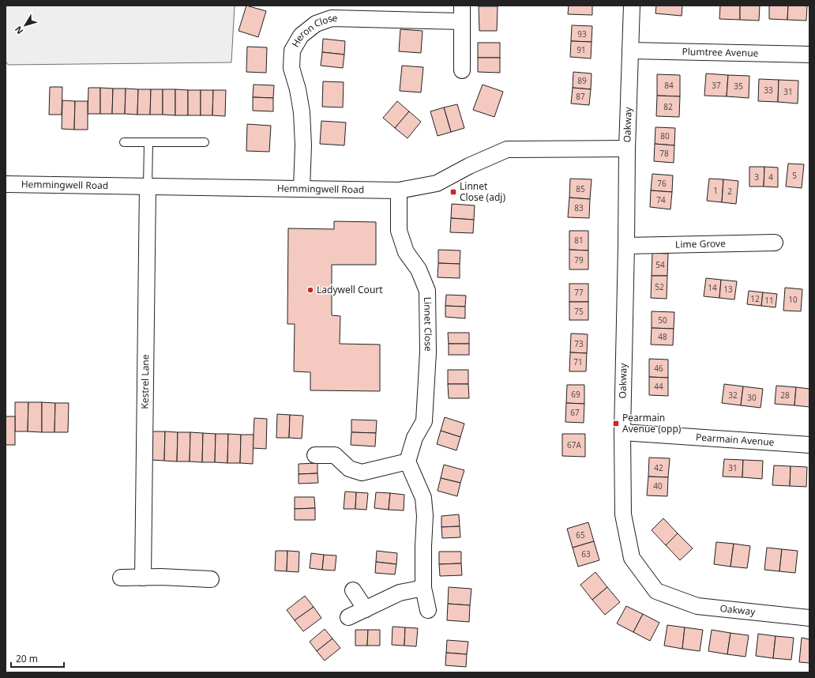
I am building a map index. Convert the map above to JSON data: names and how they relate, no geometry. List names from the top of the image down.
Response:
{
  "streets": {
    "street": [
      "Heron Close",
      "Plumtree Avenue",
      "Oakway",
      "Hemmingwell Road",
      "Lime Grove",
      "Linnet Close",
      "Kestrel Lane",
      "Pearmain Avenue"
    ]
  },
  "crossings": [
    ["Heron Close", "Hemmingwell Road"],
    ["Plumtree Avenue", "Oakway"],
    ["Oakway", "Hemmingwell Road"],
    ["Oakway", "Lime Grove"],
    ["Oakway", "Pearmain Avenue"],
    ["Hemmingwell Road", "Linnet Close"],
    ["Hemmingwell Road", "Kestrel Lane"]
  ],
  "places": {
    "transit": ["Linnet Close (adj)", "Pearmain Avenue (opp)"],
    "other": ["Ladywell Court"]
  },
  "house_numbers": [
    "93",
    "91",
    "89",
    "84",
    "37",
    "35",
    "33",
    "31",
    "87",
    "82",
    "80",
    "78",
    "5",
    "3",
    "4",
    "76",
    "85",
    "1",
    "2",
    "74",
    "83",
    "81",
    "79",
    "54",
    "52",
    "14",
    "13",
    "77",
    "12",
    "10",
    "11",
    "75",
    "50",
    "48",
    "73",
    "71",
    "46",
    "44",
    "69",
    "32",
    "28",
    "30",
    "67",
    "67A",
    "42",
    "31",
    "40",
    "65",
    "63"
  ],
  "scale_bar": "20 m",
  "north": "bottom left"
}
